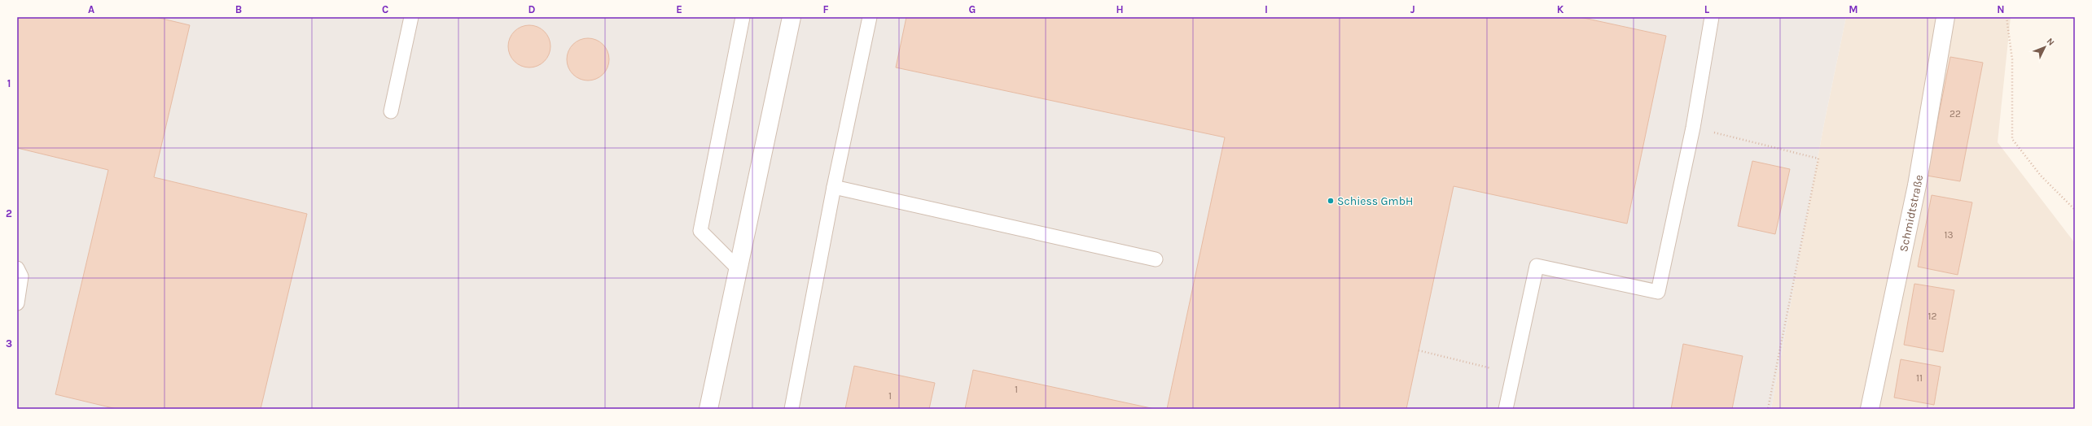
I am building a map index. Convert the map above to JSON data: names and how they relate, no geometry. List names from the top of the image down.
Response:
{
  "streets": {
    "street": ["Schmidtstraße"]
  },
  "places": ["Schiess GmbH"],
  "house_numbers": [
    "22",
    "13",
    "12",
    "11",
    "1",
    "1"
  ],
  "north": "top right",
  "grid": {
    "columns": [
      "A",
      "B",
      "C",
      "D",
      "E",
      "F",
      "G",
      "H",
      "I",
      "J",
      "K",
      "L",
      "M",
      "N"
    ],
    "rows": ["1", "2", "3"]
  }
}
